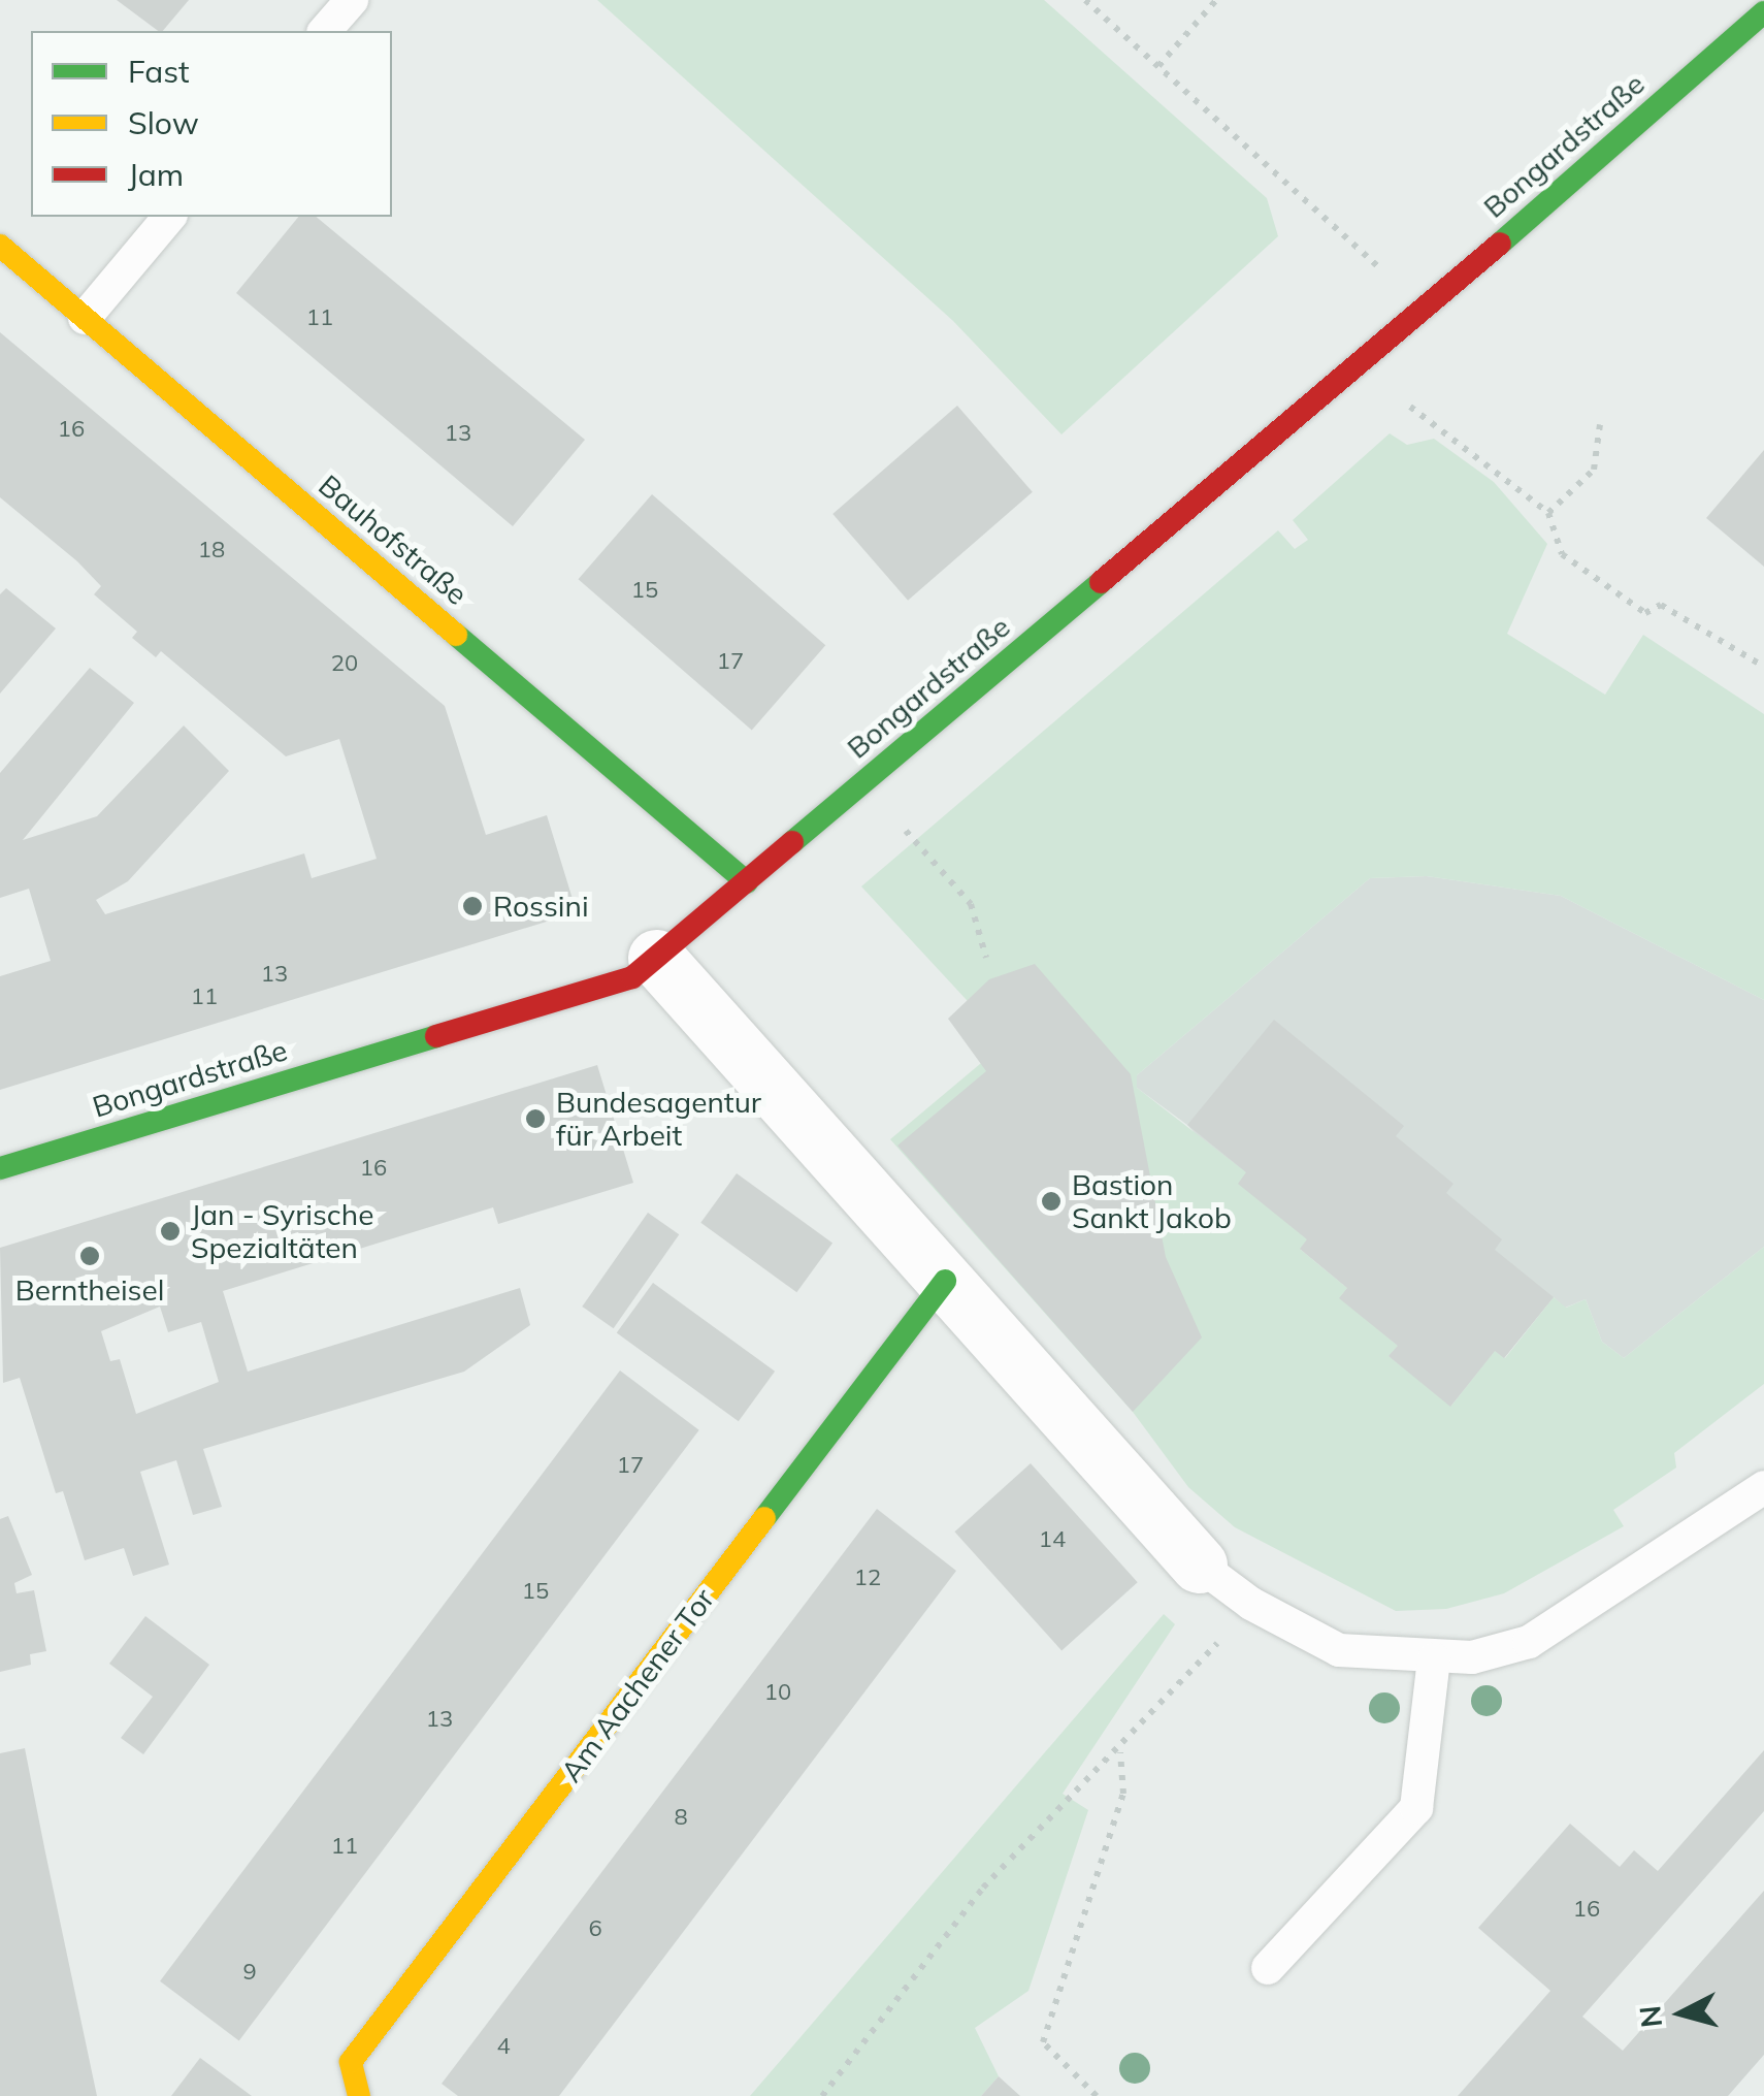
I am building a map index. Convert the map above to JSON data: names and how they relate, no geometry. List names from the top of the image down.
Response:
{
  "streets": {
    "street": ["Bongardstraße", "Bauhofstraße", "Am Aachener Tor"]
  },
  "crossings": [
    ["Bongardstraße", "Bauhofstraße"]
  ],
  "places": [
    "Rossini",
    "Bundesagentur für Arbeit",
    "Bastion Sankt Jakob",
    "Jan - Syrische Spezialtäten",
    "Berntheisel"
  ],
  "house_numbers": [
    "11",
    "16",
    "13",
    "18",
    "15",
    "17",
    "20",
    "13",
    "11",
    "16",
    "17",
    "14",
    "12",
    "15",
    "10",
    "13",
    "8",
    "11",
    "16",
    "6",
    "9",
    "4"
  ],
  "legend": ["Fast", "Slow", "Jam"],
  "north": "left"
}
